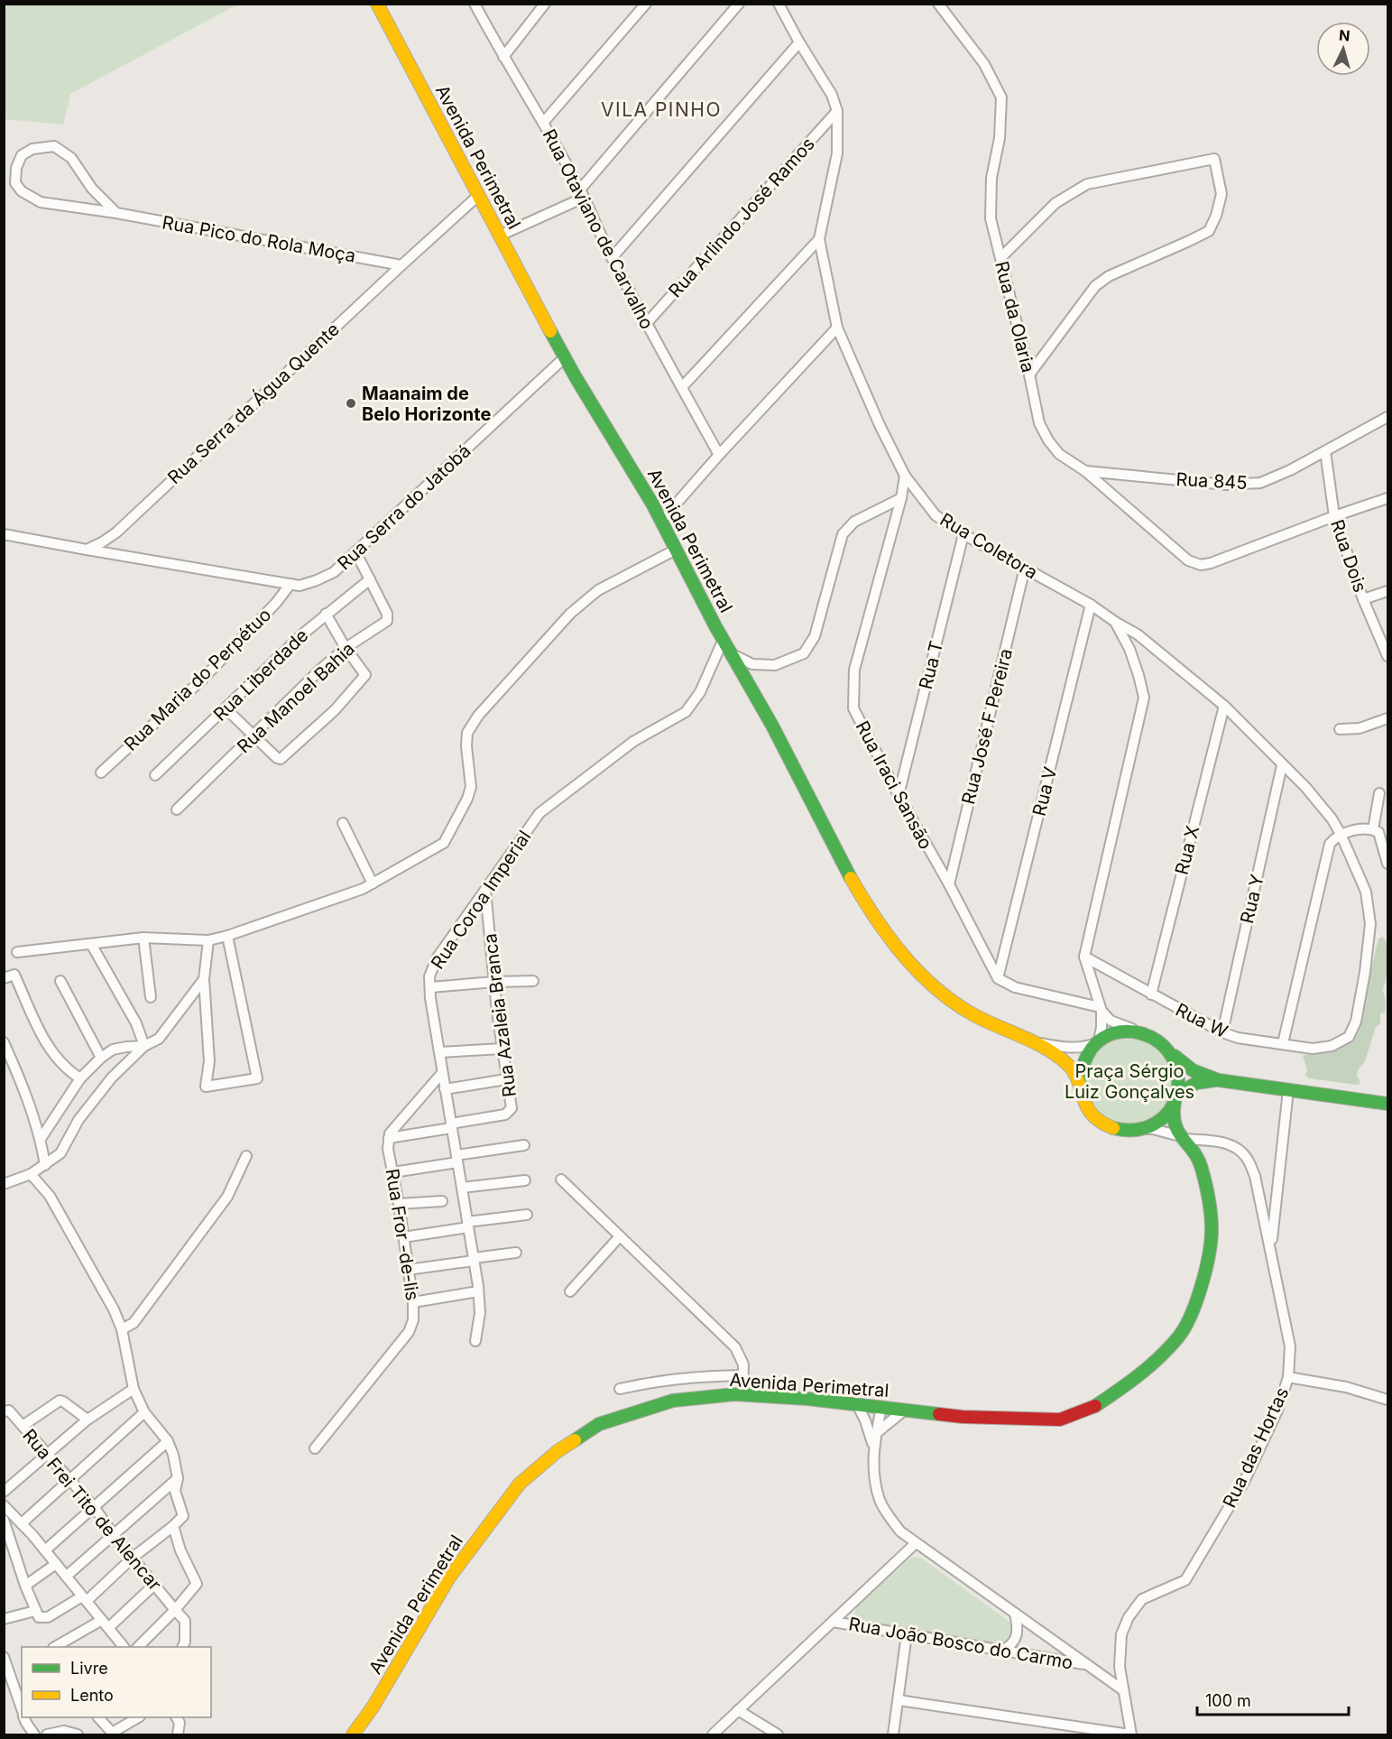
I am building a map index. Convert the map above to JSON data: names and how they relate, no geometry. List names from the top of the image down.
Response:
{
  "streets": {
    "street": [
      "Avenida Perimetral",
      "Rua Arlindo José Ramos",
      "Rua Otaviano de Carvalho",
      "Rua Pico do Rola Moça",
      "Rua da Olaria",
      "Rua Serra da Água Quente",
      "Rua 845",
      "Rua Serra do Jatobá",
      "Rua Coletora",
      "Rua Dois",
      "Rua T",
      "Rua Liberdade",
      "Rua Maria do Perpétuo",
      "Rua Manoel Bahia",
      "Rua José F Pereira",
      "Rua Iraci Sansão",
      "Rua V",
      "Rua X",
      "Rua Y",
      "Rua Coroa Imperial",
      "Rua Azaleia Branca",
      "Rua W",
      "Rua Fror -de-lis",
      "Rua das Hortas",
      "Rua Frei Tito de Alencar",
      "Rua João Bosco do Carmo"
    ]
  },
  "crossings": [
    ["Avenida Perimetral", "Rua Serra da Água Quente"],
    ["Avenida Perimetral", "Rua Serra do Jatobá"],
    ["Avenida Perimetral", "Rua Coletora"],
    ["Avenida Perimetral", "Rua Coroa Imperial"],
    ["Avenida Perimetral", "Rua das Hortas"],
    ["Rua Arlindo José Ramos", "Rua Otaviano de Carvalho"],
    ["Rua Arlindo José Ramos", "Rua Coletora"],
    ["Rua Pico do Rola Moça", "Rua Serra da Água Quente"],
    ["Rua da Olaria", "Rua 845"],
    ["Rua da Olaria", "Rua Dois"],
    ["Rua Serra da Água Quente", "Rua Serra do Jatobá"],
    ["Rua 845", "Rua Dois"],
    ["Rua Serra do Jatobá", "Rua Maria do Perpétuo"],
    ["Rua Serra do Jatobá", "Rua Manoel Bahia"],
    ["Rua Coletora", "Rua T"],
    ["Rua Coletora", "Rua José F Pereira"],
    ["Rua Coletora", "Rua Iraci Sansão"],
    ["Rua Coletora", "Rua V"],
    ["Rua Coletora", "Rua W"],
    ["Rua T", "Rua Iraci Sansão"],
    ["Rua Liberdade", "Rua Manoel Bahia"],
    ["Rua José F Pereira", "Rua Iraci Sansão"],
    ["Rua Iraci Sansão", "Rua V"],
    ["Rua X", "Rua W"],
    ["Rua Y", "Rua W"],
    ["Rua Coroa Imperial", "Rua Azaleia Branca"]
  ],
  "districts": ["VILA PINHO"],
  "parks": ["Praça Sérgio Luiz Gonçalves"],
  "places": ["Maanaim de Belo Horizonte"],
  "legend": ["Livre", "Lento"],
  "scale_bar": "100 m",
  "north": "top"
}
